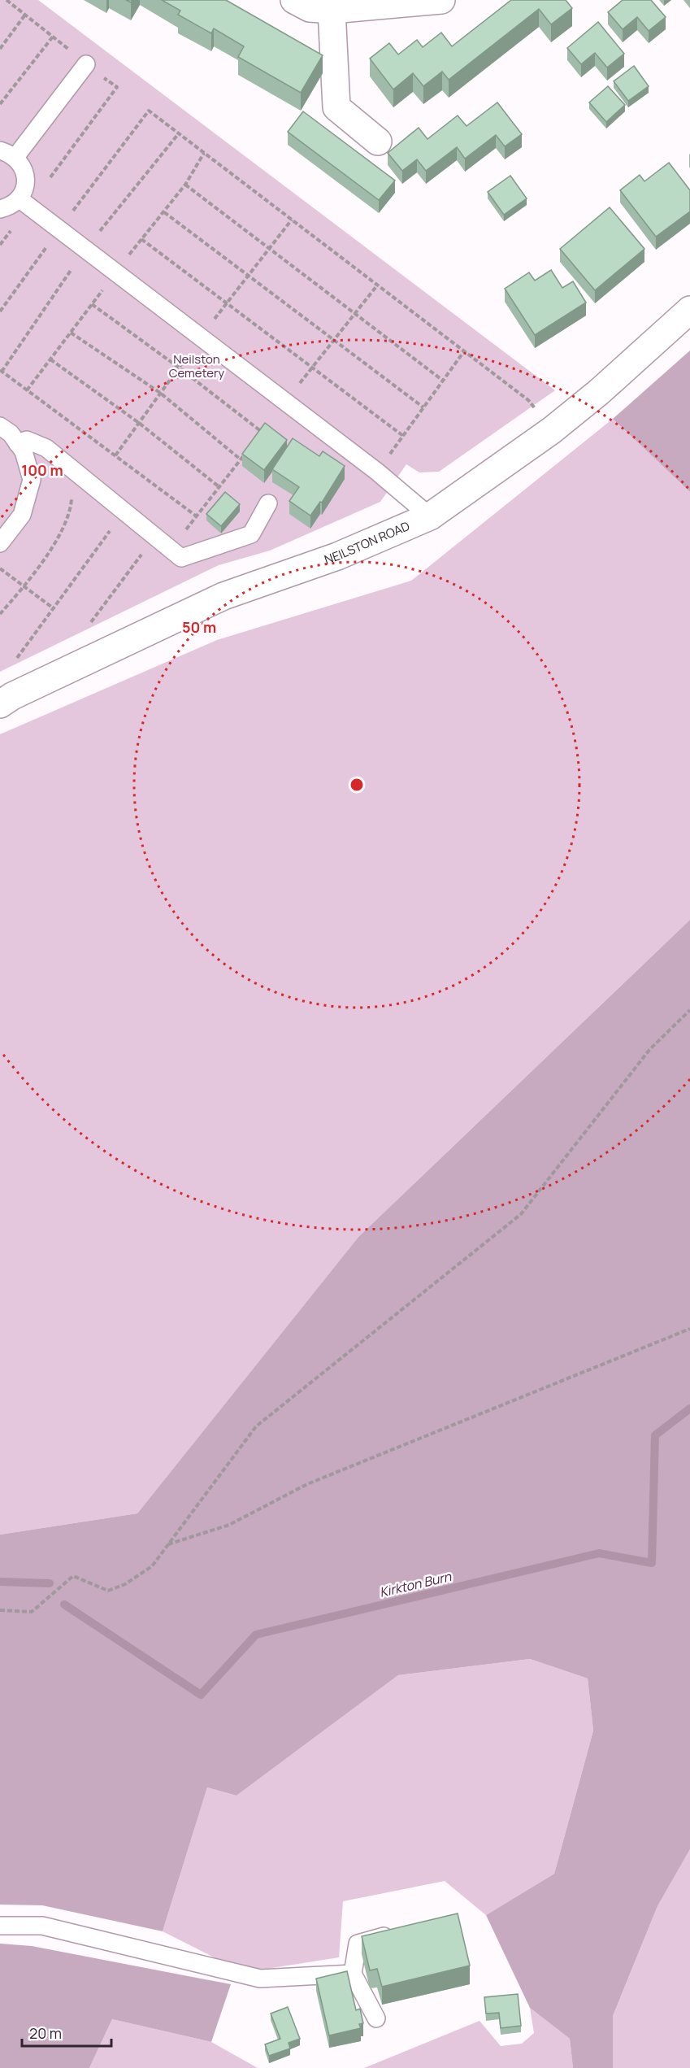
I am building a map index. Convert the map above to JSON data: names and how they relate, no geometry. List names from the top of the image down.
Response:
{
  "streets": {
    "street": ["NEILSTON ROAD"]
  },
  "water": ["Kirkton Burn"],
  "parks": ["Neilston Cemetery"],
  "scale_bar": "20 m",
  "rings": ["100 m", "50 m"]
}
